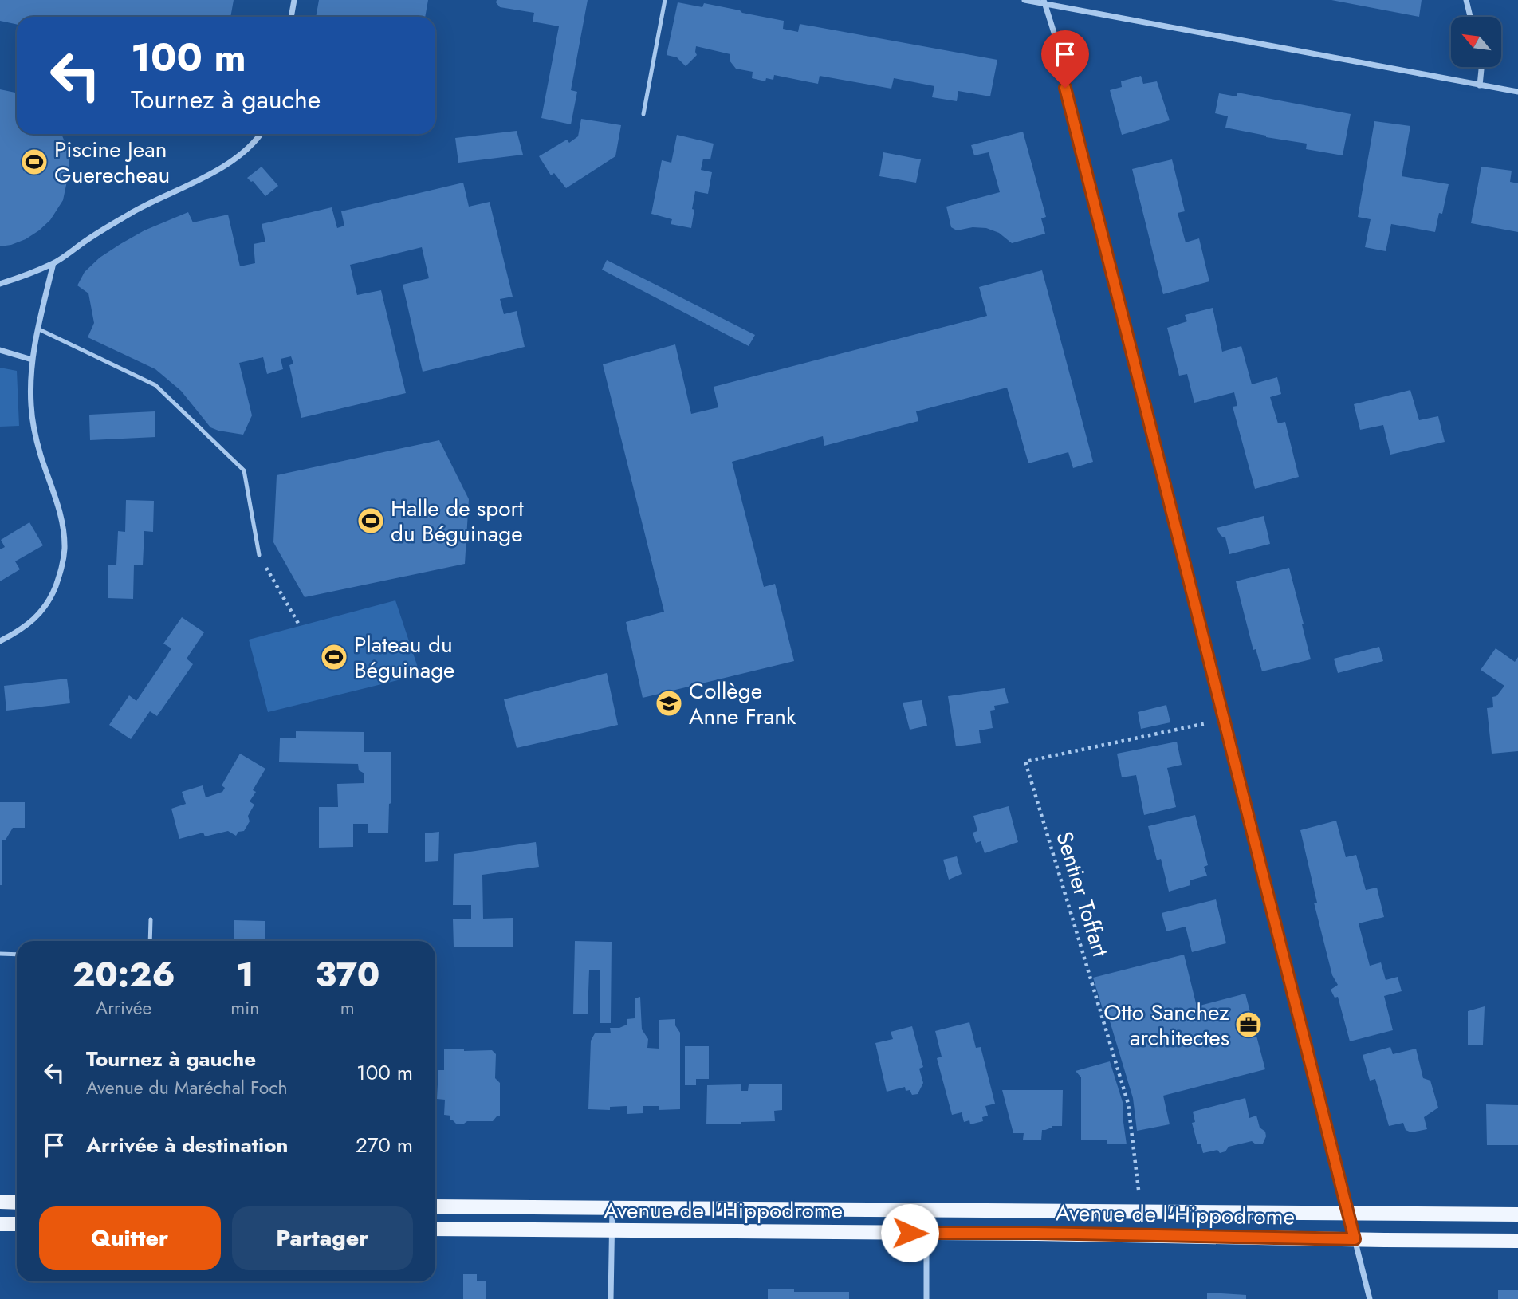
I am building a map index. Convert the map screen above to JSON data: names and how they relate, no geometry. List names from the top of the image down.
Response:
{
  "streets": {
    "main road": ["Avenue de l'Hippodrome"],
    "path": ["Sentier Toffart"]
  },
  "crossings": [
    ["Sentier Toffart", "Avenue de l'Hippodrome"]
  ],
  "places": {
    "sports": ["Piscine Jean Guerecheau", "Halle de sport du Béguinage", "Plateau du Béguinage"],
    "school or university": ["Collège Anne Frank"],
    "office": ["Otto Sanchez architectes"]
  },
  "north": "top left",
  "page": {
    "turn": ["100 m", "Tournez à gauche"],
    "eta": [
      "20:26",
      "Arrivée",
      "1",
      "min",
      "370",
      "m"
    ],
    "list": [
      {
        "name": "Tournez à gauche",
        "note": "Avenue du Maréchal Foch",
        "value": "100 m"
      },
      {
        "name": "Arrivée à destination",
        "value": "270 m"
      }
    ],
    "buttons": ["Quitter", "Partager"]
  }
}
